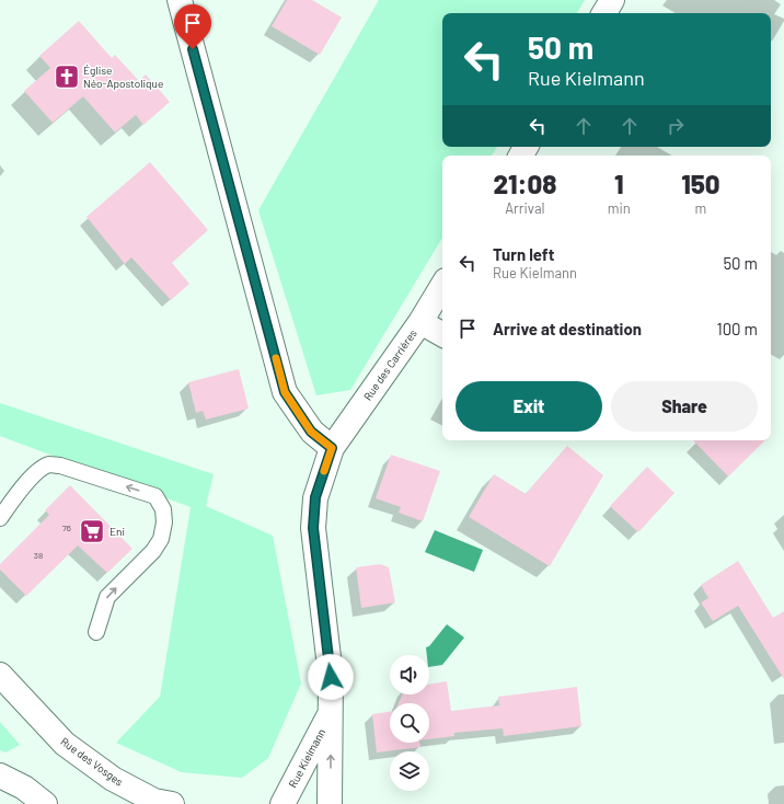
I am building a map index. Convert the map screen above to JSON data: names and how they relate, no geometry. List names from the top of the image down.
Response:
{
  "streets": {
    "street": ["Rue des Carrières", "Rue Kielmann", "Rue des Vosges"]
  },
  "crossings": [
    ["Rue des Carrières", "Rue Kielmann"]
  ],
  "places": {
    "church": ["Église Néo-Apostolique"],
    "supermarket": ["Eni"]
  },
  "house_numbers": ["76", "38"],
  "page": {
    "turn": ["50 m", "Rue Kielmann"],
    "eta": [
      "21:08",
      "Arrival",
      "1",
      "min",
      "150",
      "m"
    ],
    "list": [
      {
        "name": "Turn left",
        "note": "Rue Kielmann",
        "value": "50 m"
      },
      {
        "name": "Arrive at destination",
        "value": "100 m"
      }
    ],
    "buttons": ["Exit", "Share"]
  }
}
